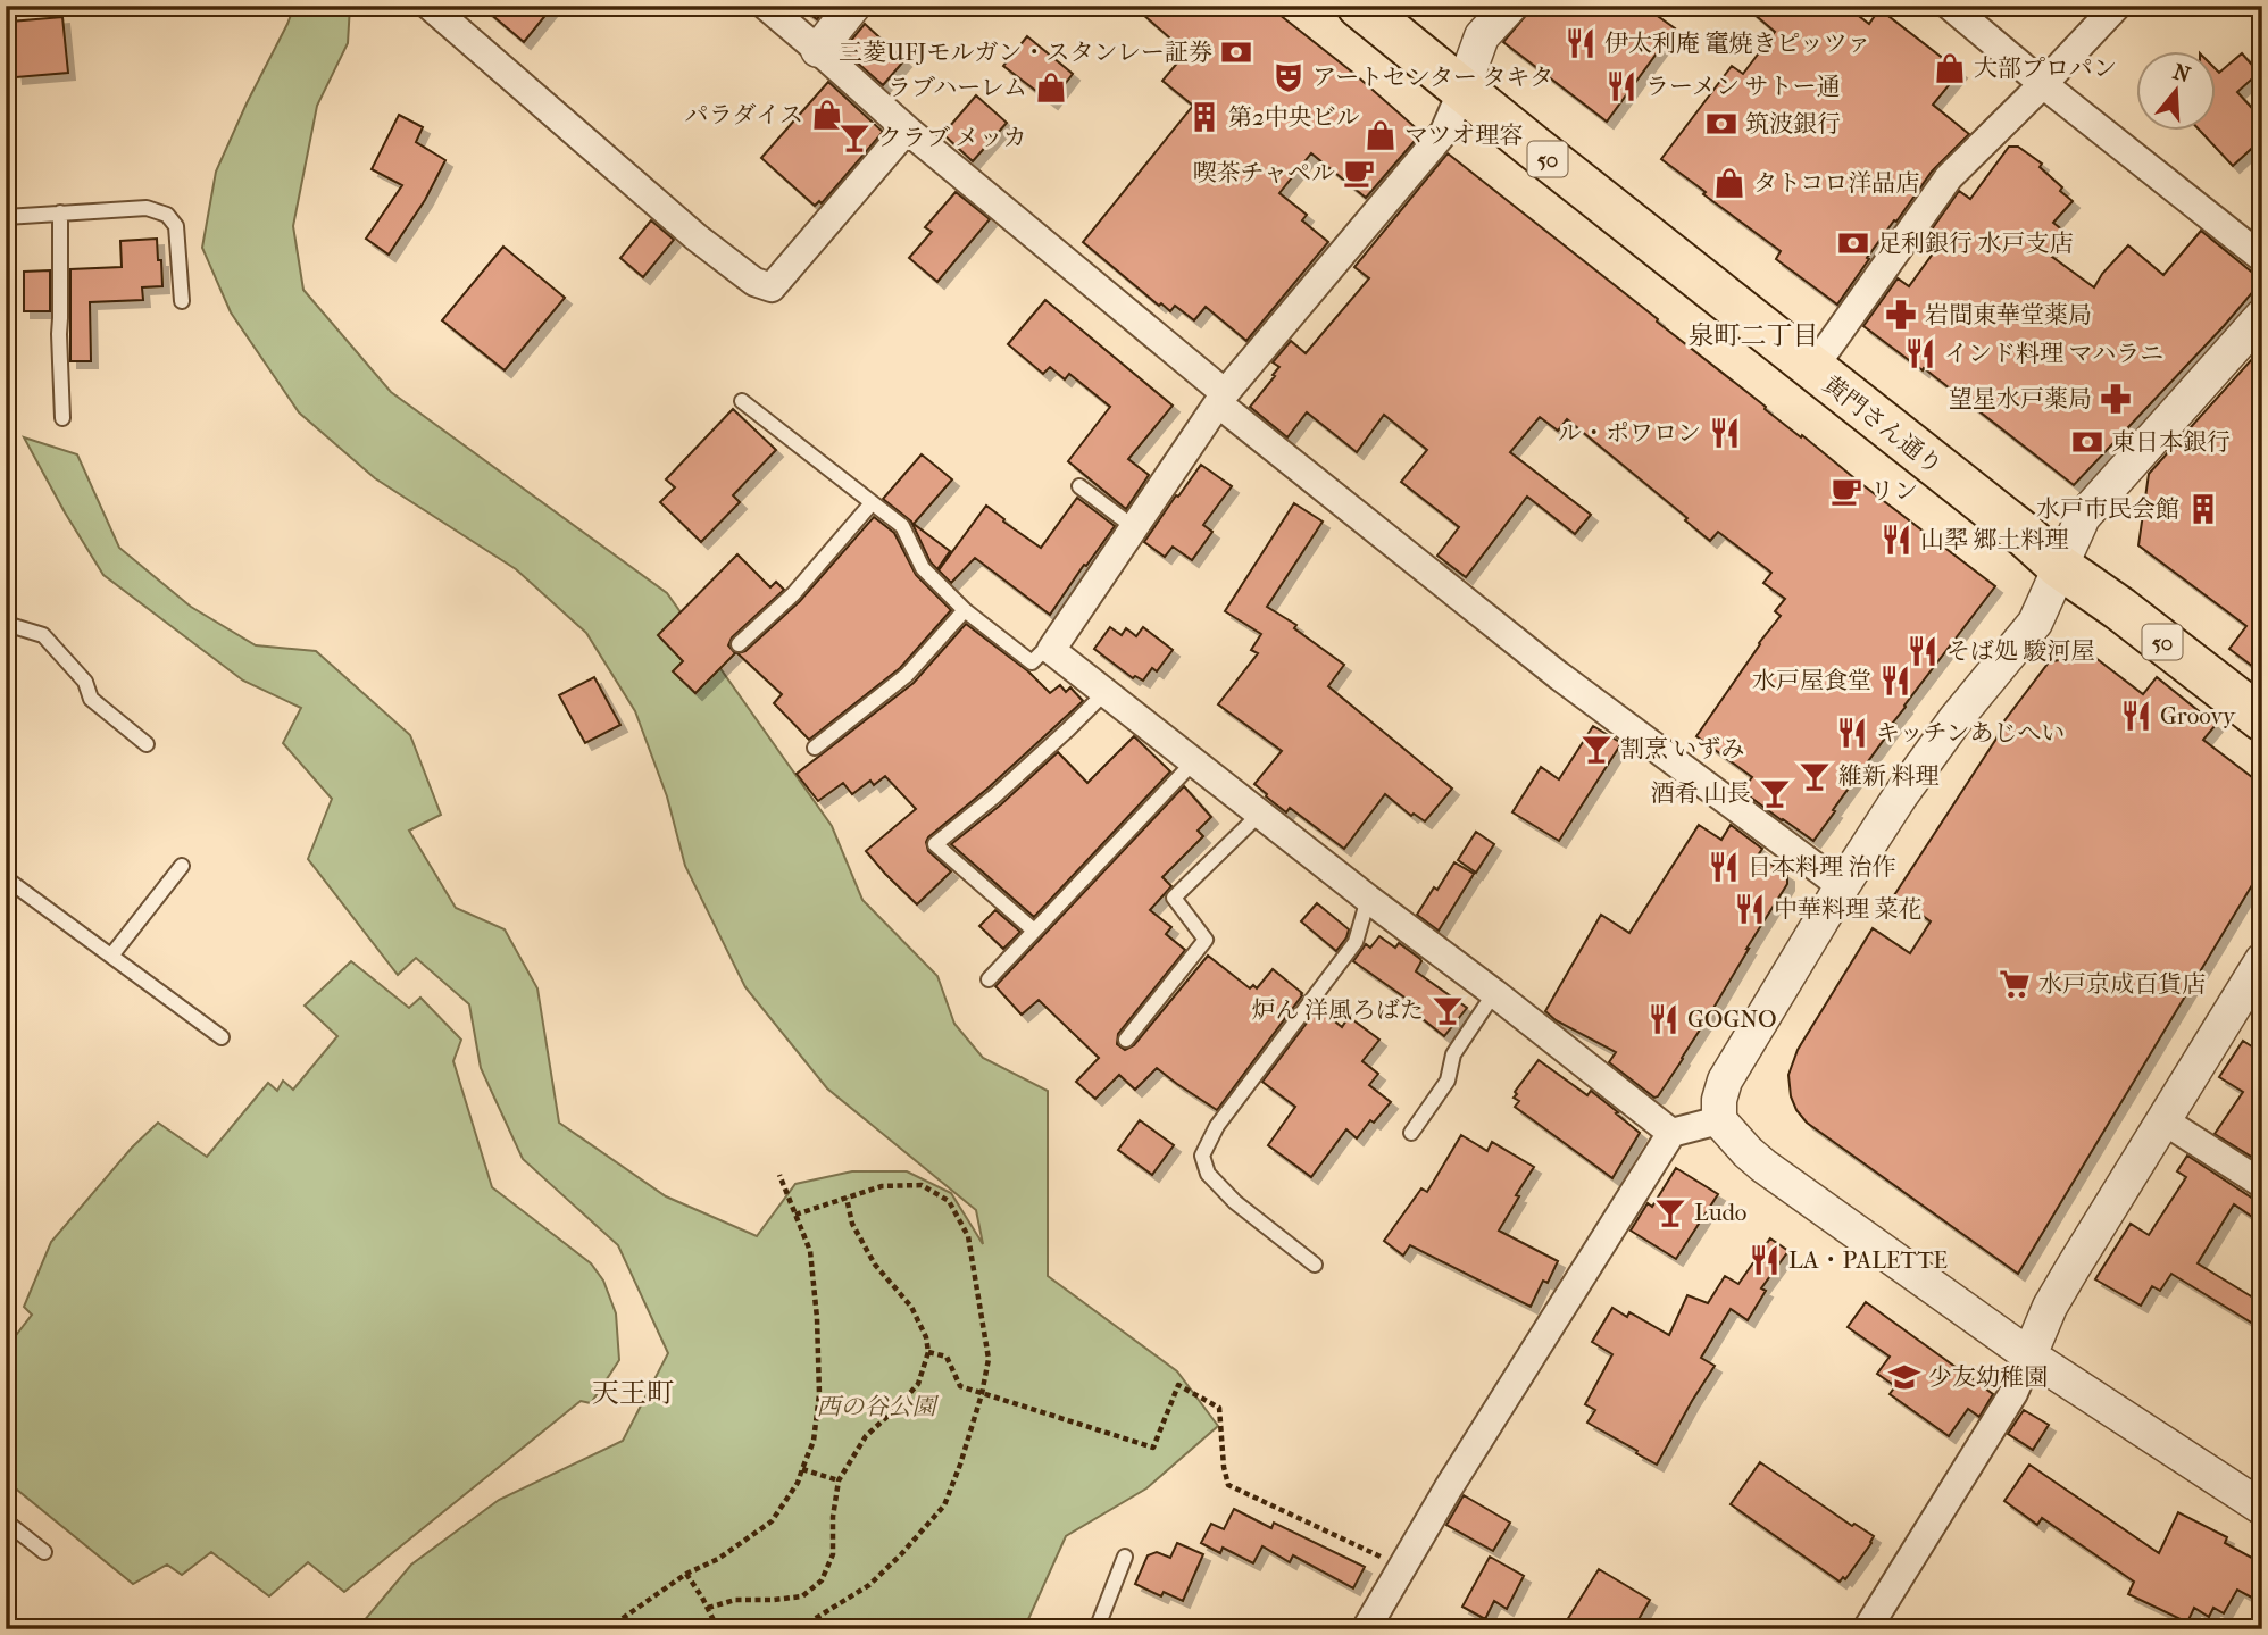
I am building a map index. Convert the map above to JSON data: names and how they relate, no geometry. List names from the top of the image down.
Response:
{
  "streets": {
    "highway": ["50", "黄門さん通り"]
  },
  "districts": ["泉町二丁目", "天王町"],
  "parks": ["西の谷公園"],
  "places": {
    "restaurant": [
      "伊太利庵 竃焼きピッツァ",
      "ラーメン サトー通",
      "インド料理 マハラニ",
      "ル・ポワロン",
      "山翆 郷土料理",
      "そば処 駿河屋",
      "水戸屋食堂",
      "Groovy",
      "キッチンあじへい",
      "日本料理 治作",
      "中華料理 菜花",
      "GOGNO",
      "LA・PALETTE"
    ],
    "bank": [
      "三菱UFJモルガン・スタンレー証券",
      "筑波銀行",
      "足利銀行 水戸支店",
      "東日本銀行"
    ],
    "shop": [
      "大部プロパン",
      "ラブハーレム",
      "パラダイス",
      "マツオ理容",
      "タトコロ洋品店"
    ],
    "theatre": ["アートセンター タキタ"],
    "building": ["第2中央ビル", "水戸市民会館"],
    "bar": [
      "クラブ メッカ",
      "割烹 いずみ",
      "維新 料理",
      "酒肴 山長",
      "炉ん 洋風ろばた",
      "Ludo"
    ],
    "cafe": ["喫茶チャペル", "リン"],
    "pharmacy": ["岩間東華堂薬局", "望星水戸薬局"],
    "supermarket": ["水戸京成百貨店"],
    "school or university": ["少友幼稚園"]
  },
  "north": "top"
}
